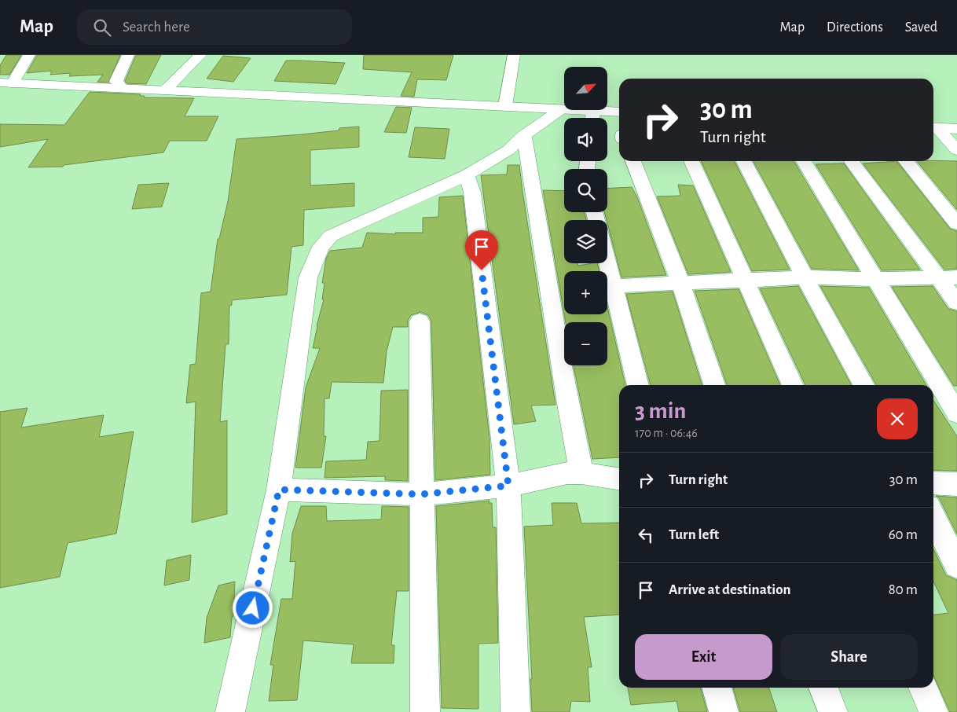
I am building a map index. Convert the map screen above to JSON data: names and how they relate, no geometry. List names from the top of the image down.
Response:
{
  "north": "top right",
  "page": {
    "header": "Map",
    "search": "Search here",
    "nav": ["Map", "Directions", "Saved"],
    "map_buttons": ["+", "−"],
    "turn": ["30 m", "Turn right"],
    "heading": ["3 min", "170 m · 06:46"],
    "list": [
      {
        "name": "Turn right",
        "value": "30 m"
      },
      {
        "name": "Turn left",
        "value": "60 m"
      },
      {
        "name": "Arrive at destination",
        "value": "80 m"
      }
    ],
    "buttons": ["Exit", "Share"]
  }
}
